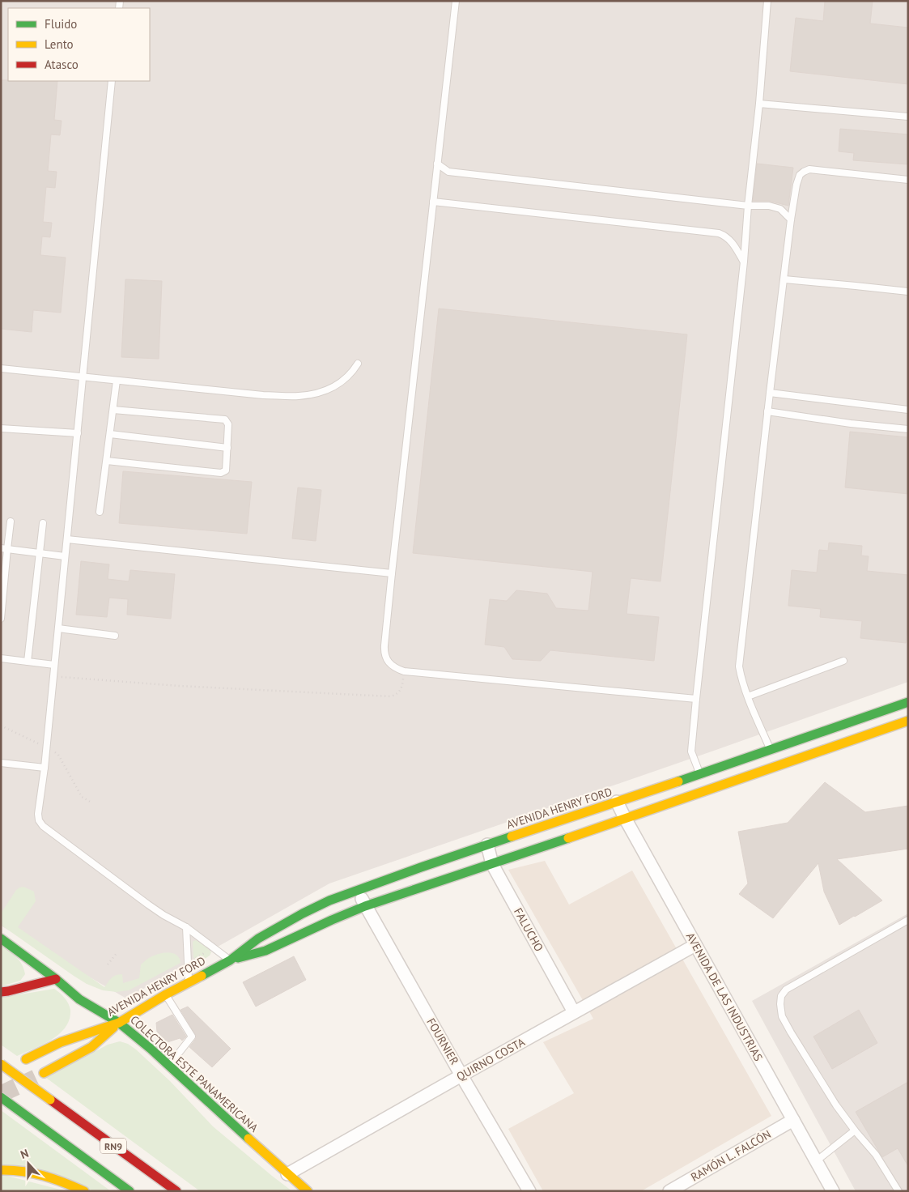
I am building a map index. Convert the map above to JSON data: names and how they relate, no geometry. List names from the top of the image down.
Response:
{
  "streets": {
    "main road": ["AVENIDA HENRY FORD", "COLECTORA ESTE PANAMERICANA", "RN9"],
    "street": [
      "FALUCHO",
      "AVENIDA DE LAS INDUSTRIAS",
      "FOURNIER",
      "QUIRNO COSTA",
      "RAMÓN L. FALCÓN"
    ]
  },
  "crossings": [
    ["AVENIDA HENRY FORD", "FALUCHO"],
    ["AVENIDA HENRY FORD", "AVENIDA DE LAS INDUSTRIAS"],
    ["AVENIDA HENRY FORD", "FOURNIER"],
    ["AVENIDA HENRY FORD", "COLECTORA ESTE PANAMERICANA"],
    ["FALUCHO", "QUIRNO COSTA"],
    ["AVENIDA DE LAS INDUSTRIAS", "QUIRNO COSTA"],
    ["AVENIDA DE LAS INDUSTRIAS", "RAMÓN L. FALCÓN"],
    ["FOURNIER", "QUIRNO COSTA"],
    ["QUIRNO COSTA", "COLECTORA ESTE PANAMERICANA"]
  ],
  "legend": ["Fluido", "Lento", "Atasco"],
  "north": "top"
}
